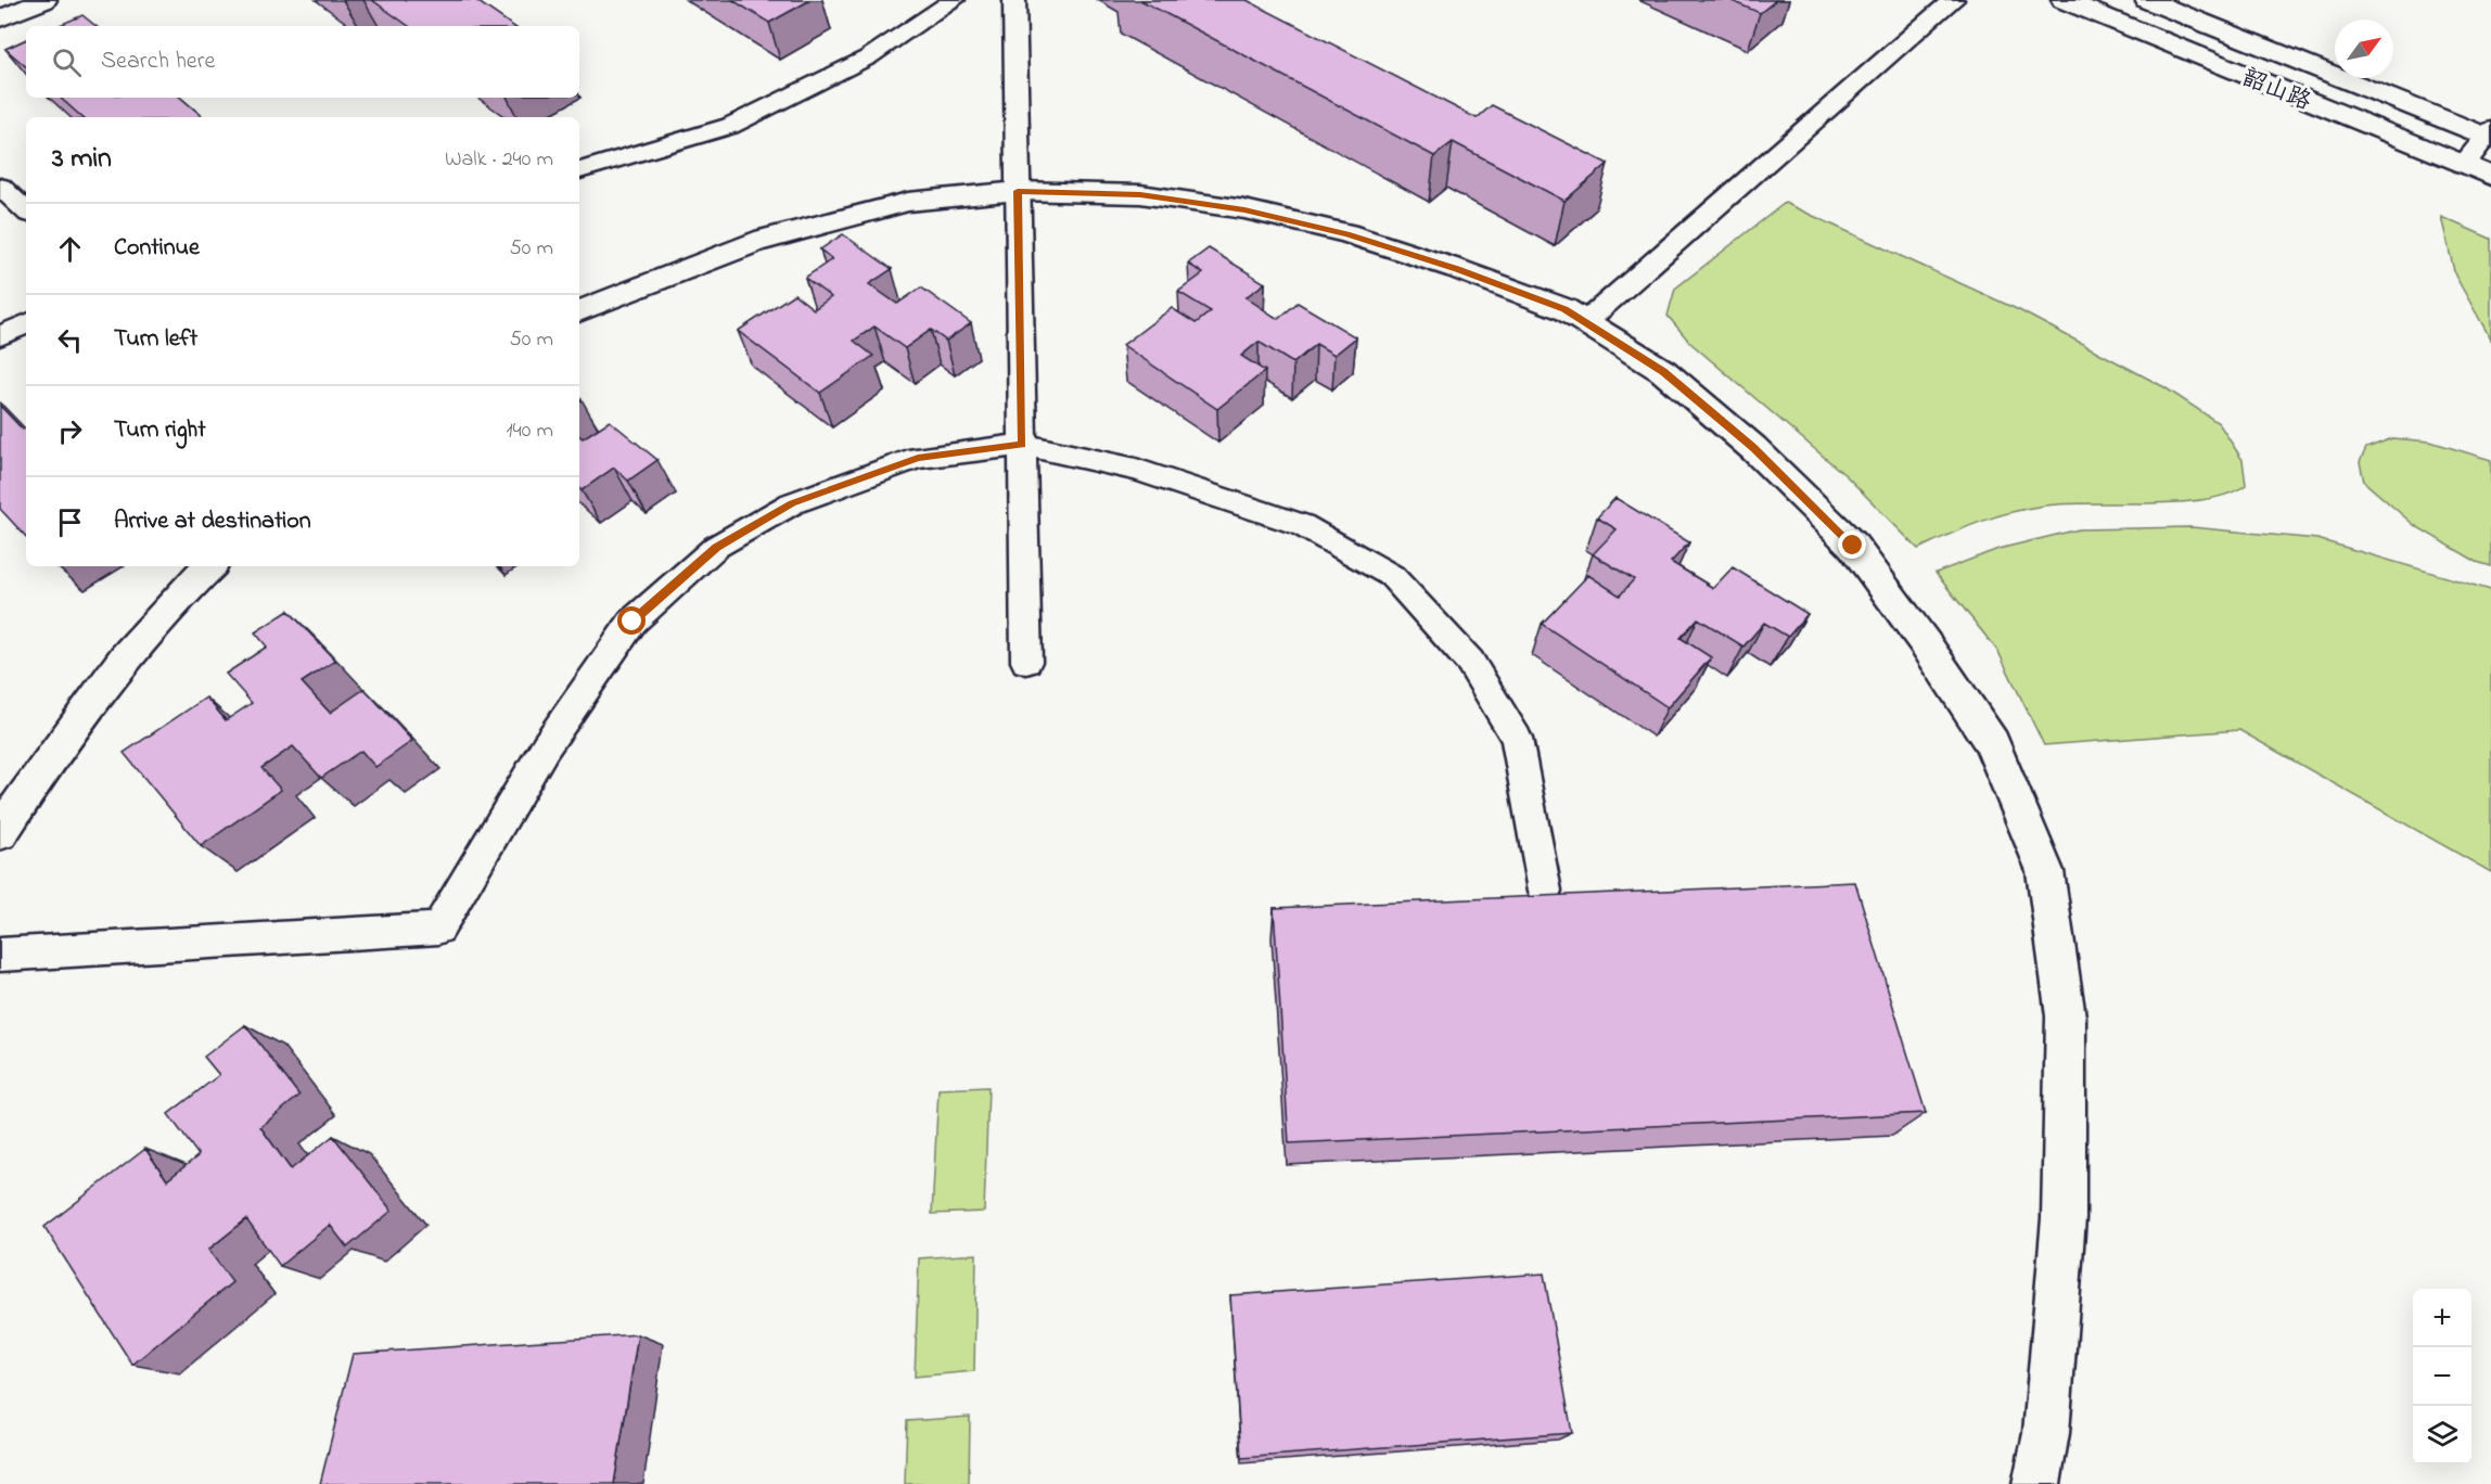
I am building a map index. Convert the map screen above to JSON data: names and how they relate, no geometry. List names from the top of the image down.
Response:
{
  "streets": {
    "street": ["韶山路"]
  },
  "north": "top right",
  "page": {
    "search": "Search here",
    "heading": ["3 min", "Walk · 240 m"],
    "list": [
      ["Continue", "50 m"],
      ["Turn left", "50 m"],
      ["Turn right", "140 m"],
      "Arrive at destination"
    ],
    "map_buttons": ["+", "−"]
  }
}
